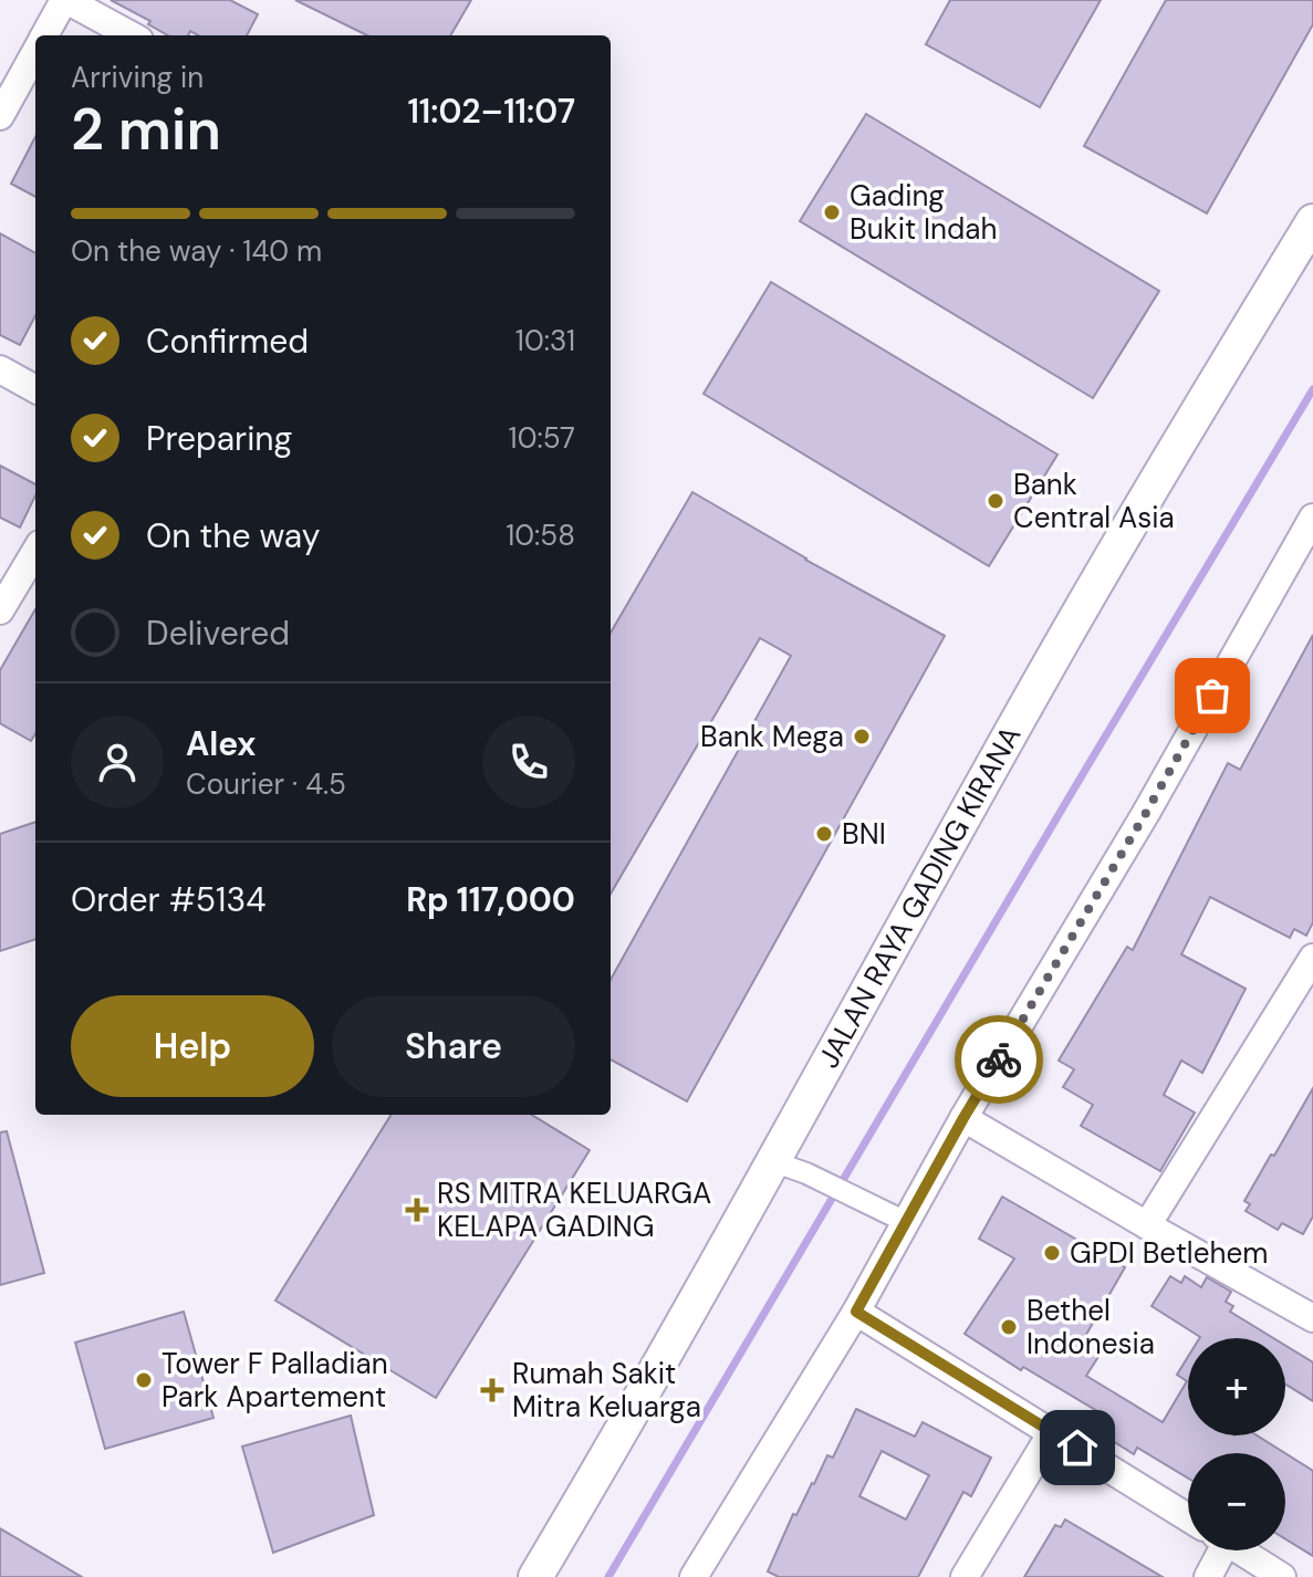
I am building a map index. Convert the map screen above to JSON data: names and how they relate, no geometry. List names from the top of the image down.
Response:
{
  "streets": {
    "street": ["JALAN RAYA GADING KIRANA"]
  },
  "places": {
    "other": [
      "Gading Bukit Indah",
      "Bank Central Asia",
      "Bank Mega",
      "BNI",
      "GPDI Betlehem",
      "Bethel Indonesia",
      "Tower F Palladian Park Apartement"
    ],
    "health": ["RS MITRA KELUARGA KELAPA GADING", "Rumah Sakit Mitra Keluarga"]
  },
  "page": {
    "heading": ["2 min", "Arriving in", "11:02–11:07"],
    "panel": [
      "Alex",
      "Courier · 4.5",
      "Order #5134",
      "Rp 117,000"
    ],
    "bar": "On the way · 140 m",
    "list": [
      ["Confirmed", "10:31"],
      ["Preparing", "10:57"],
      ["On the way", "10:58"],
      "Delivered"
    ],
    "buttons": ["Help", "Share"],
    "map_buttons": ["+", "−"]
  }
}
